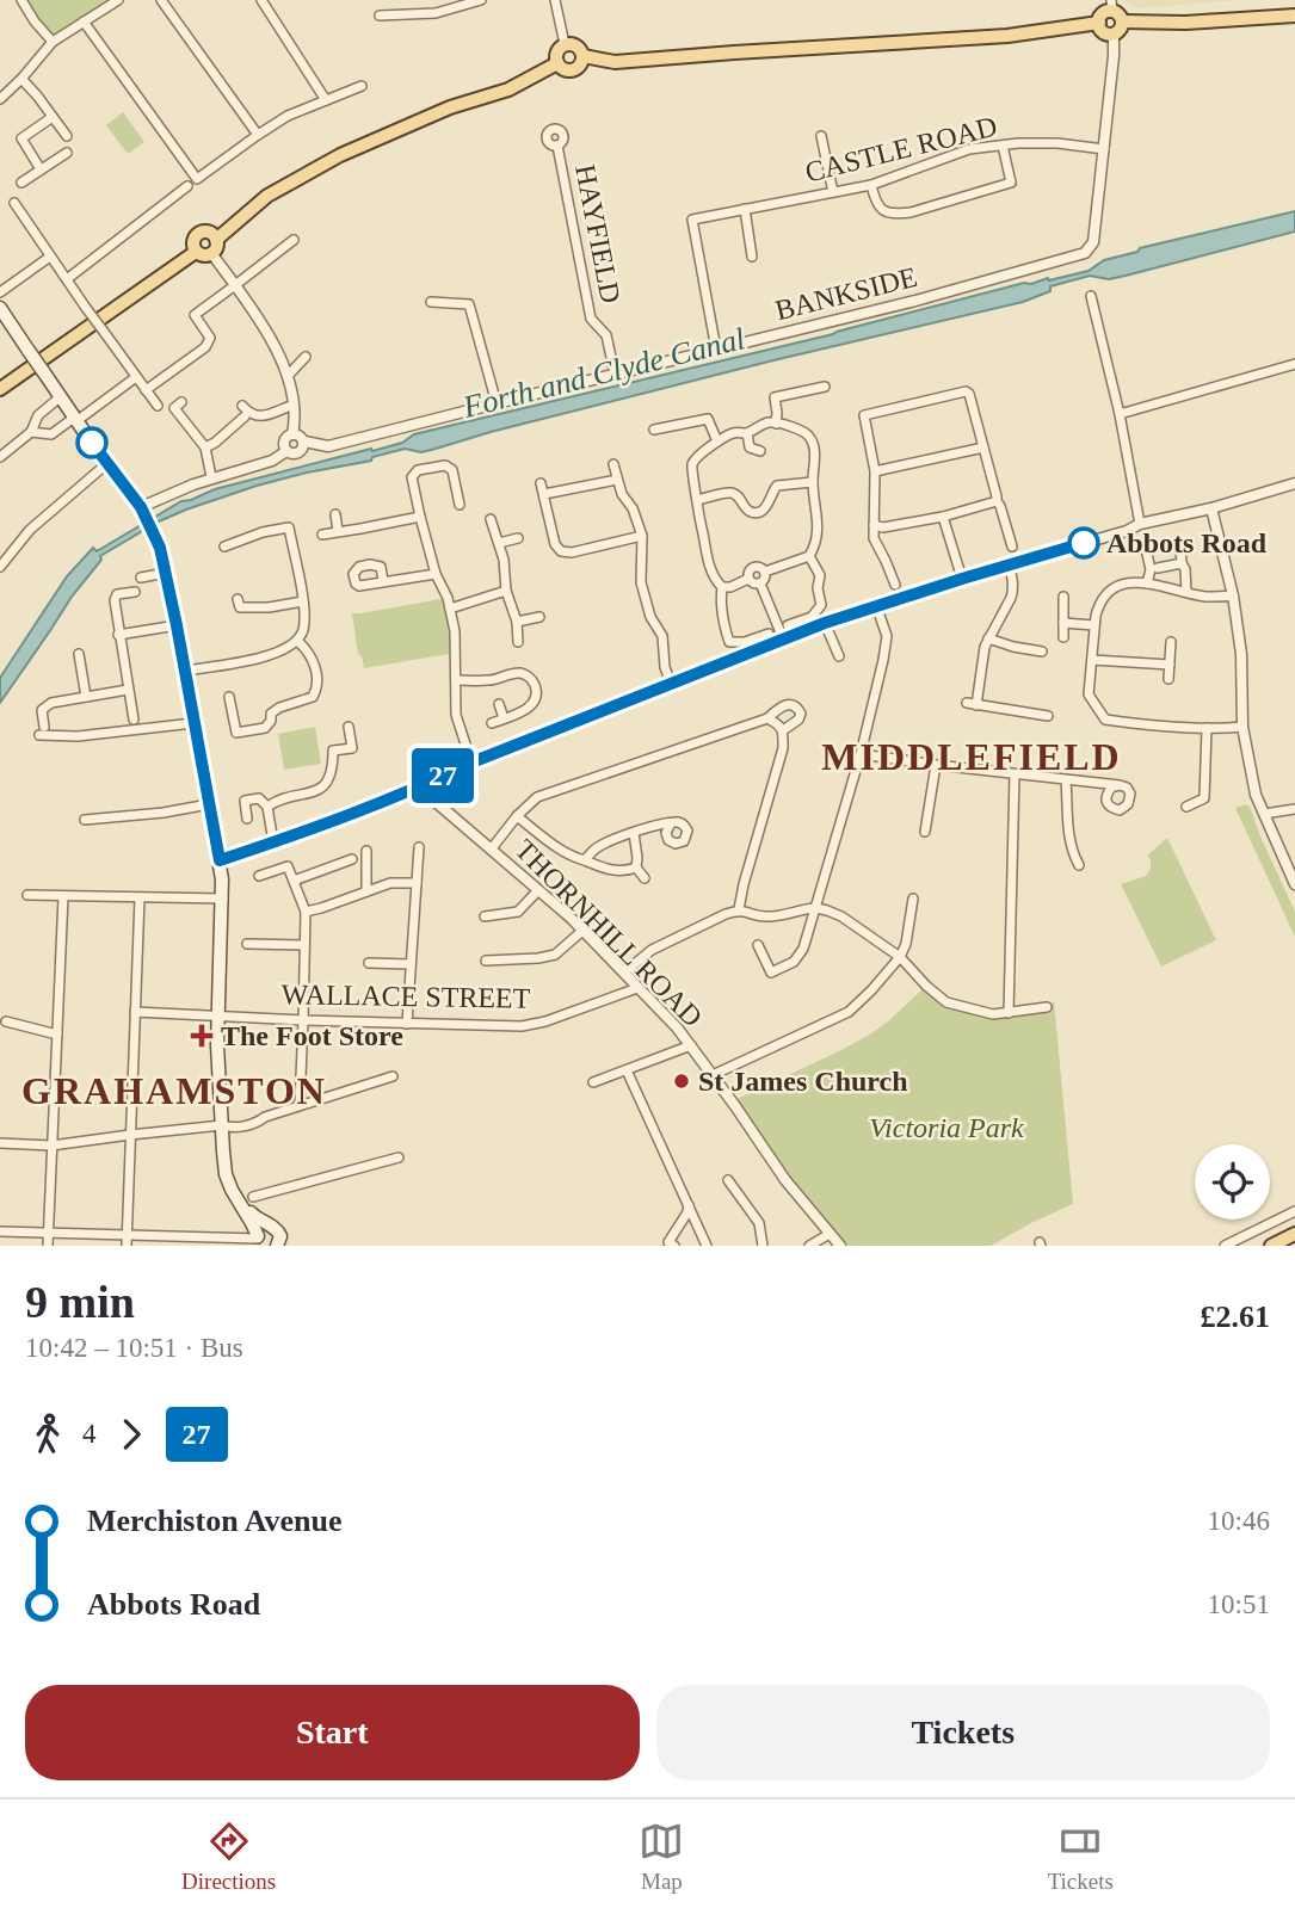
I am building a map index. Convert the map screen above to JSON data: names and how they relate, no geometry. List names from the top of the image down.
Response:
{
  "streets": {
    "street": [
      "CASTLE ROAD",
      "HAYFIELD",
      "BANKSIDE",
      "THORNHILL ROAD",
      "WALLACE STREET"
    ]
  },
  "crossings": [
    ["CASTLE ROAD", "BANKSIDE"],
    ["HAYFIELD", "BANKSIDE"],
    ["THORNHILL ROAD", "WALLACE STREET"]
  ],
  "districts": ["MIDDLEFIELD", "GRAHAMSTON"],
  "water": ["Forth and Clyde Canal"],
  "parks": ["Victoria Park"],
  "places": {
    "other": ["Abbots Road", "St James Church"],
    "health": ["The Foot Store"]
  },
  "lines": ["bus line 27"],
  "page": {
    "on_map": "27",
    "heading": ["9 min", "10:42 – 10:51 · Bus", "£2.61"],
    "legs": ["4", "27"],
    "list": [
      {
        "name": "Merchiston Avenue",
        "value": "10:46"
      },
      {
        "name": "Abbots Road",
        "value": "10:51"
      }
    ],
    "buttons": ["Start", "Tickets"],
    "tabs": ["Directions", "Map", "Tickets"]
  }
}
